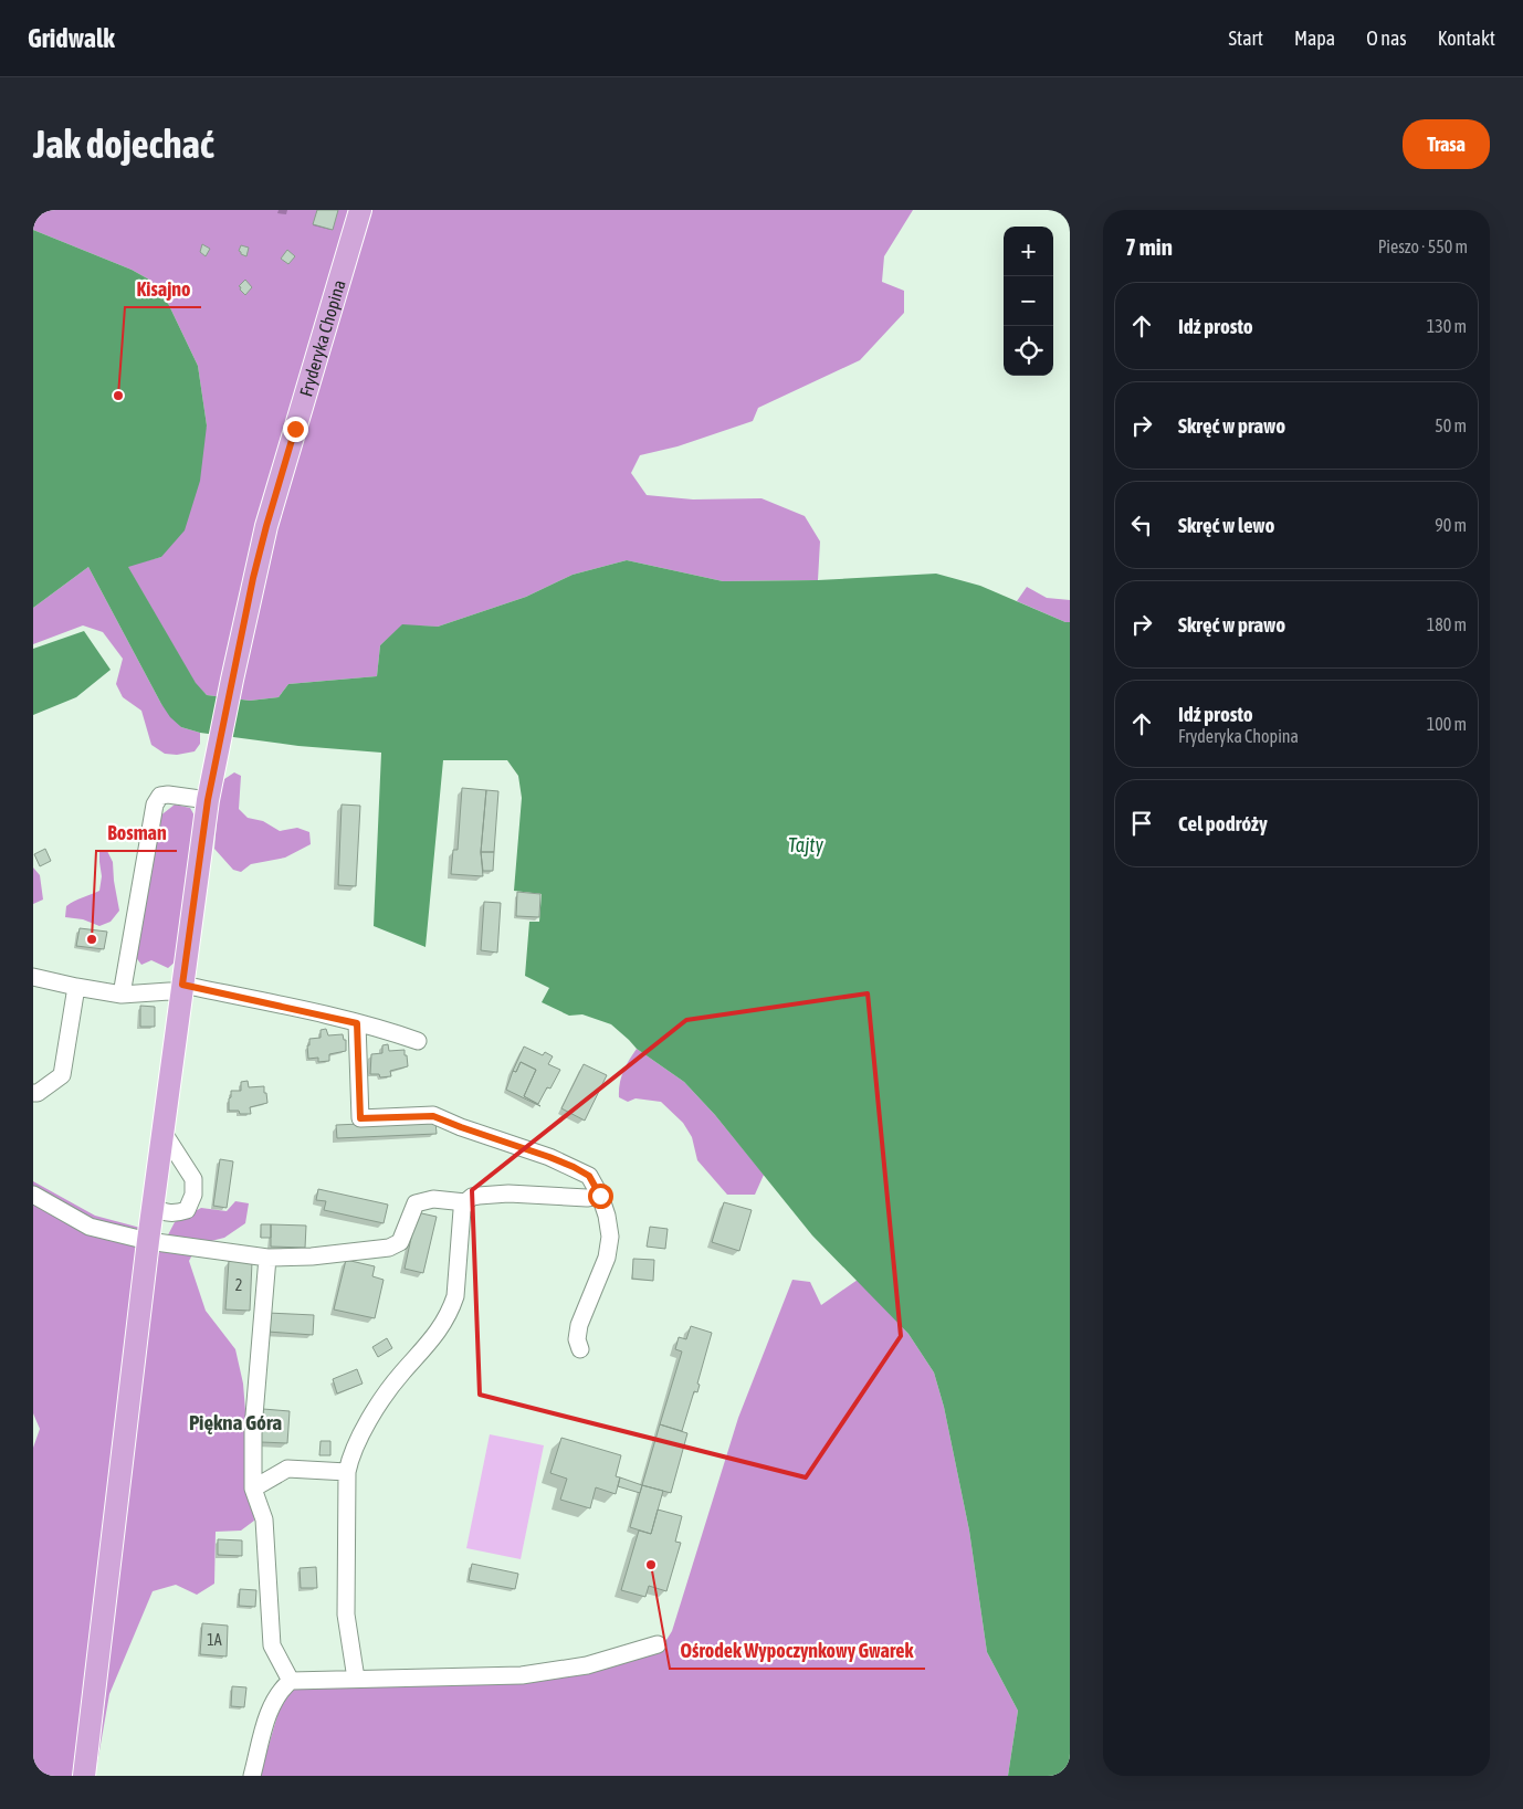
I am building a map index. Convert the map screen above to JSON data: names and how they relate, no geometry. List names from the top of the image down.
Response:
{
  "streets": {
    "main road": ["Fryderyka Chopina"]
  },
  "districts": ["Piękna Góra"],
  "water": ["Tajty"],
  "places": ["Kisajno", "Bosman", "Ośrodek Wypoczynkowy Gwarek"],
  "house_numbers": ["2", "1A"],
  "page": {
    "header": "Gridwalk",
    "nav": [
      "Start",
      "Mapa",
      "O nas",
      "Kontakt"
    ],
    "buttons": "Trasa",
    "title": "Jak dojechać",
    "heading": ["7 min", "Pieszo · 550 m"],
    "map_buttons": ["+", "−"],
    "list": [
      ["Idź prosto", "130 m"],
      ["Skręć w prawo", "50 m"],
      ["Skręć w lewo", "90 m"],
      ["Skręć w prawo", "180 m"],
      ["Idź prosto", "Fryderyka Chopina", "100 m"],
      "Cel podróży"
    ]
  }
}
